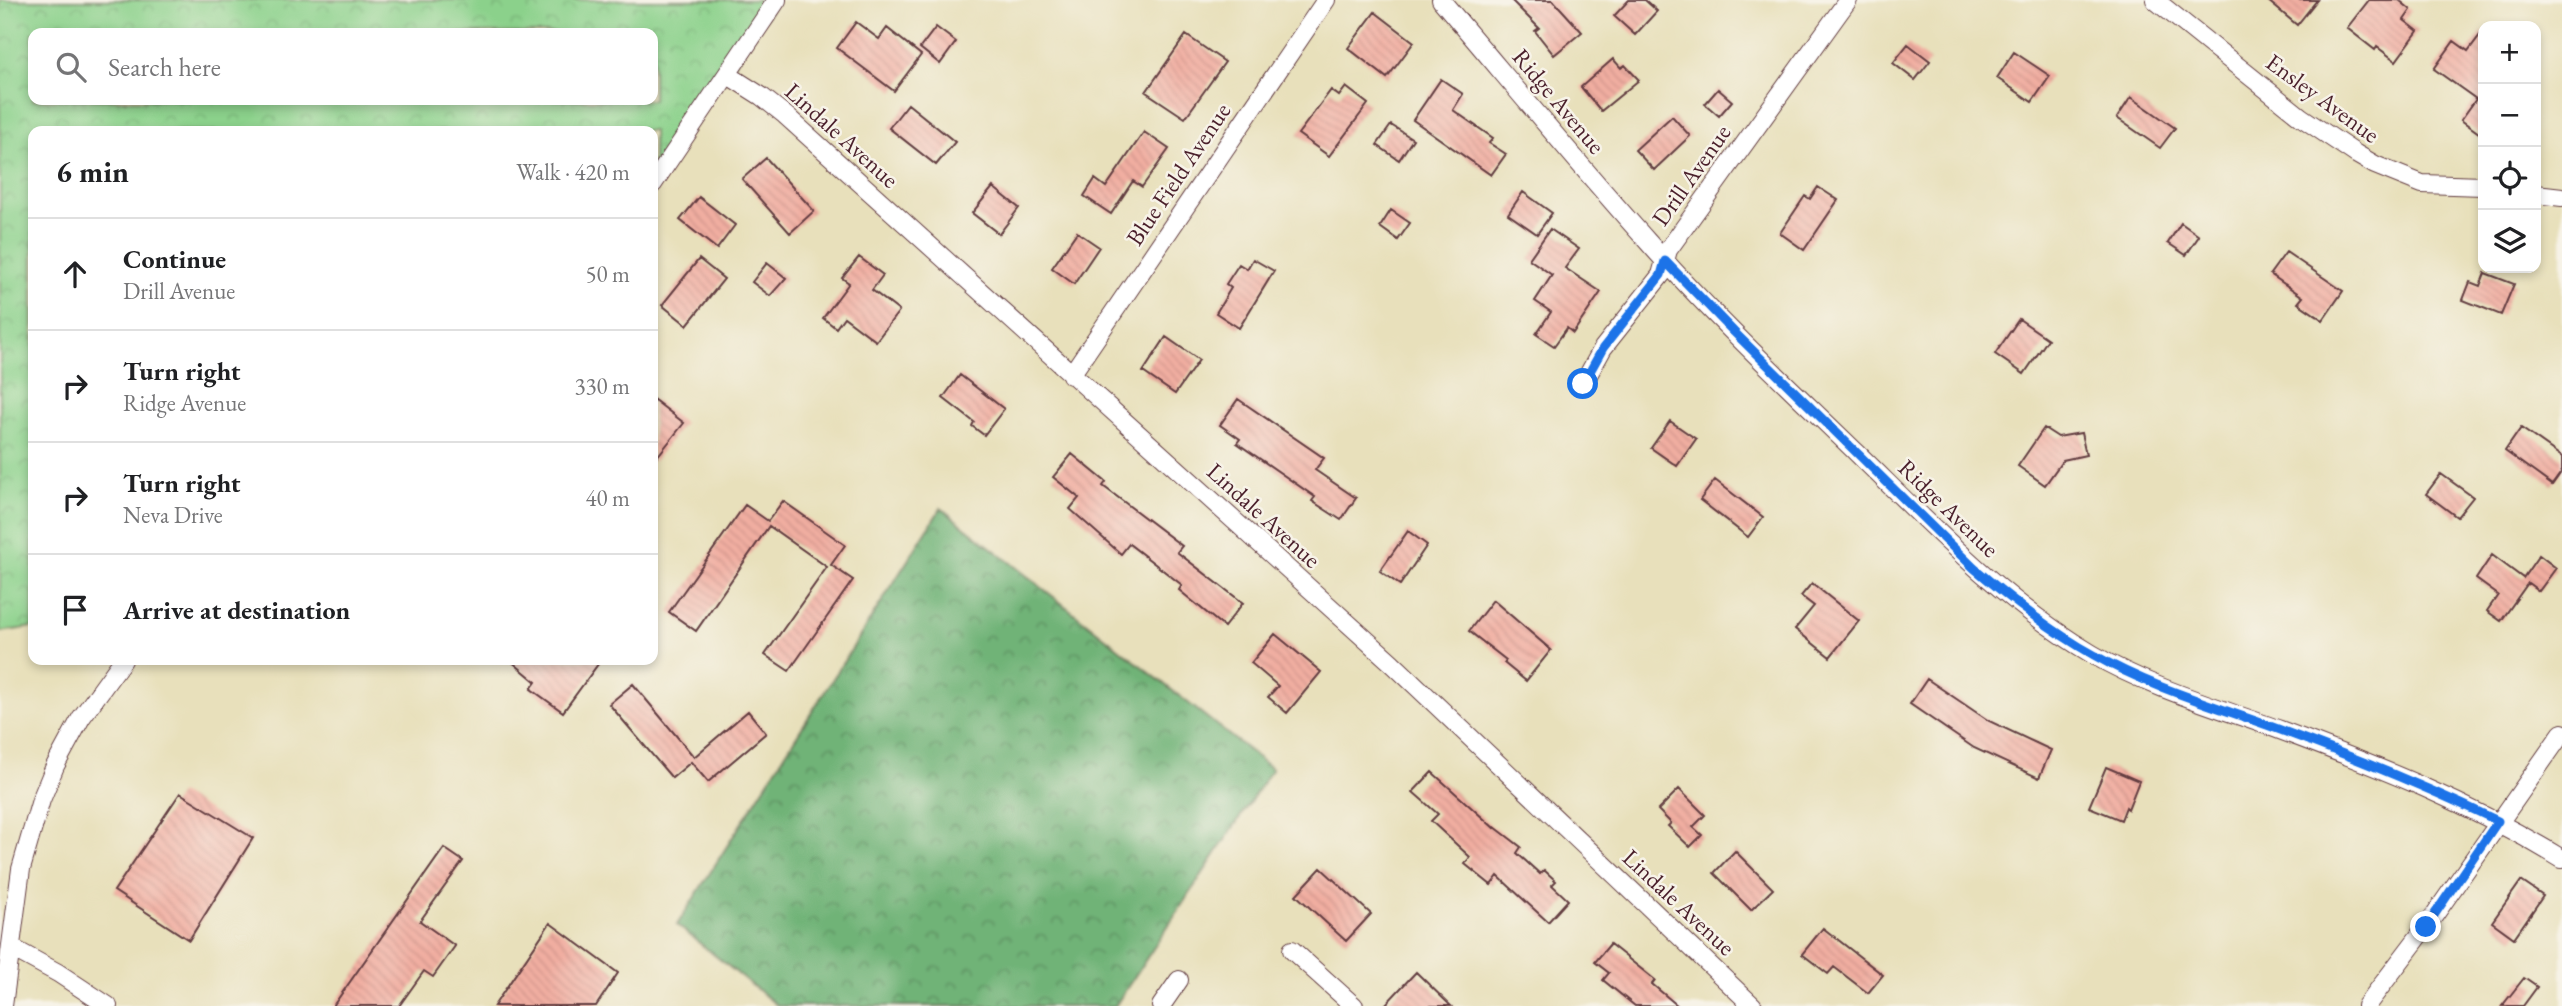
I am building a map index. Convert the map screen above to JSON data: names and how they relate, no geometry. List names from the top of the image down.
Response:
{
  "streets": {
    "street": [
      "Ensley Avenue",
      "Ridge Avenue",
      "Lindale Avenue",
      "Blue Field Avenue",
      "Drill Avenue"
    ]
  },
  "crossings": [
    ["Ridge Avenue", "Drill Avenue"],
    ["Lindale Avenue", "Blue Field Avenue"]
  ],
  "page": {
    "map_buttons": ["+", "−"],
    "search": "Search here",
    "heading": ["6 min", "Walk · 420 m"],
    "list": [
      ["Continue", "Drill Avenue", "50 m"],
      ["Turn right", "Ridge Avenue", "330 m"],
      ["Turn right", "Neva Drive", "40 m"],
      "Arrive at destination"
    ]
  }
}
